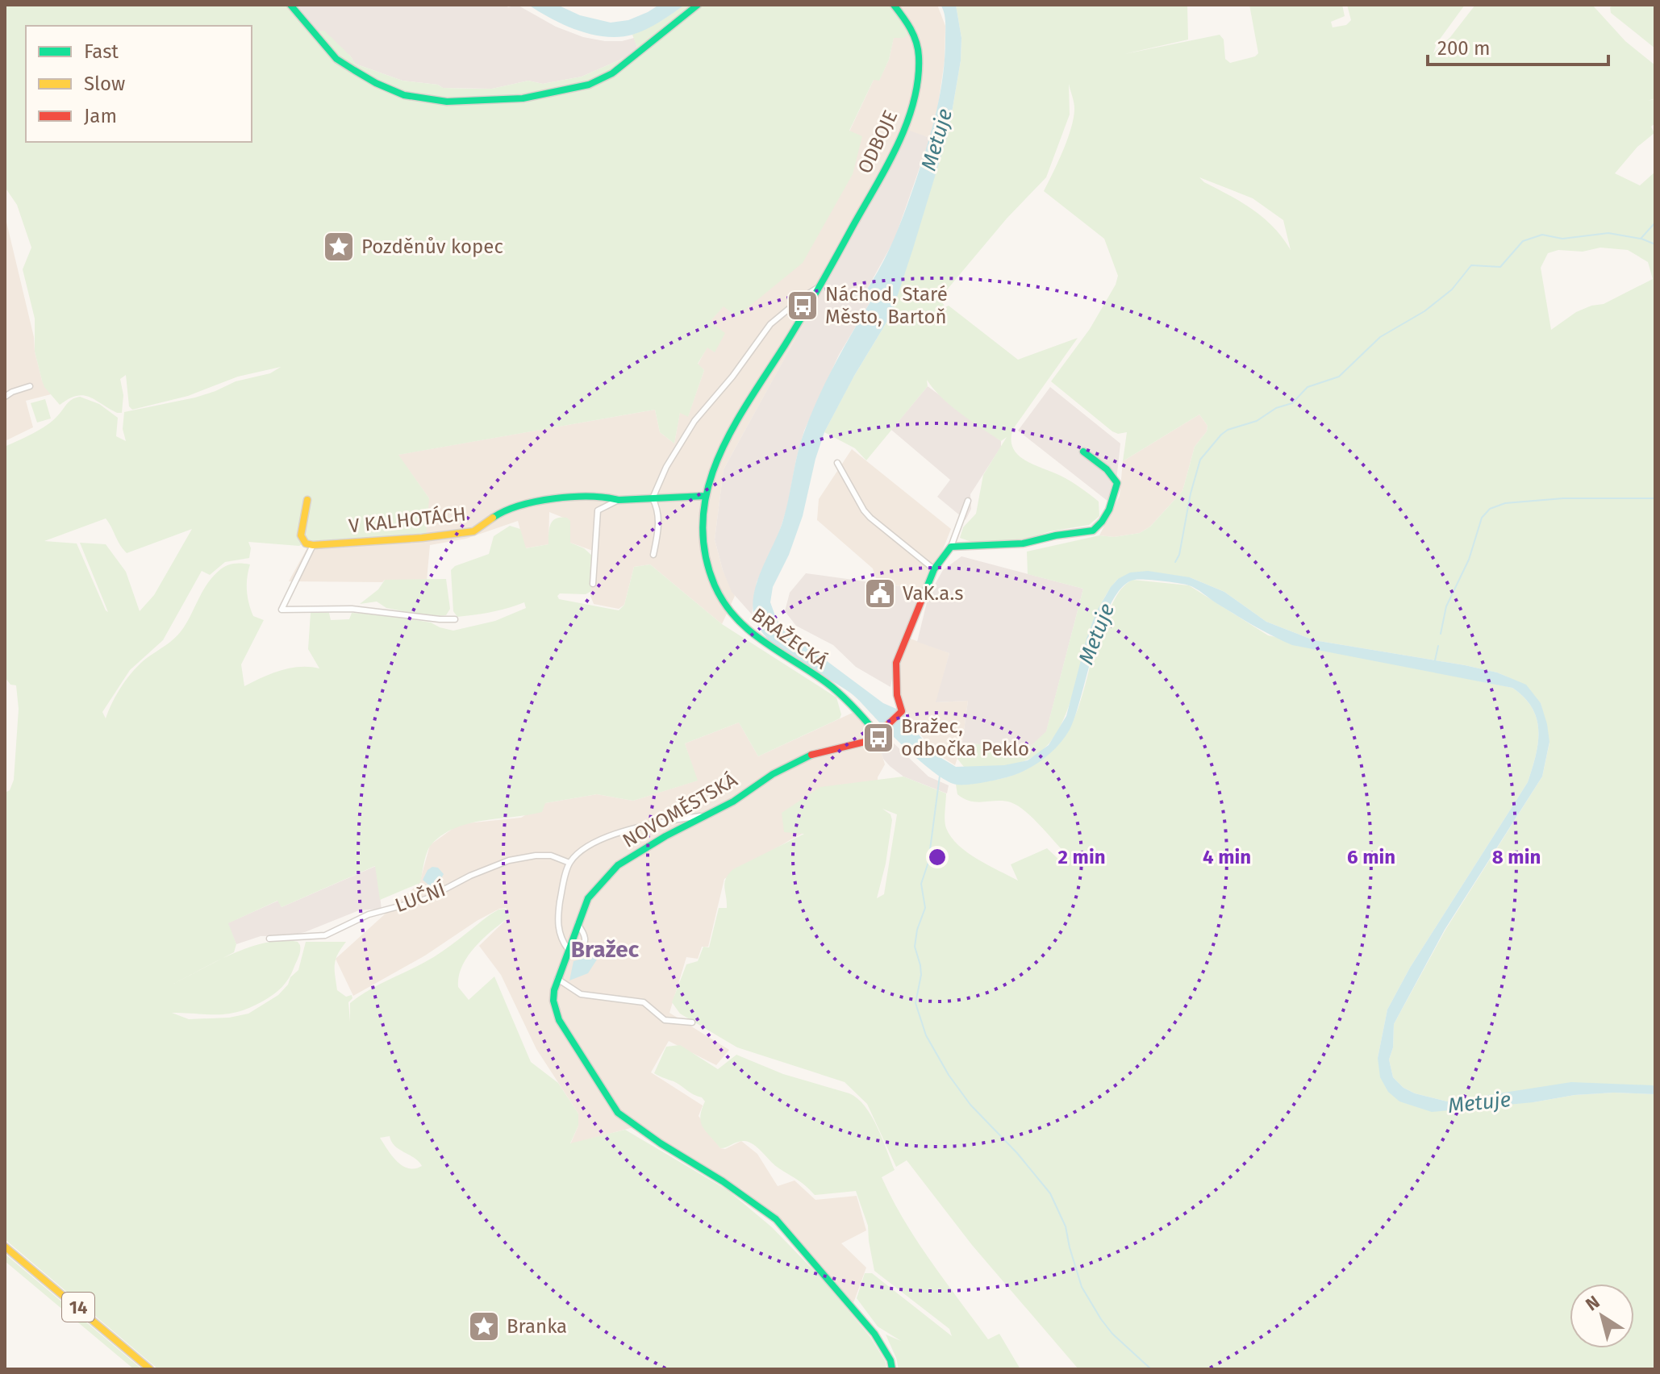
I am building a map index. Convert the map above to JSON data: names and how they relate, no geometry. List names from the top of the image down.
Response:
{
  "streets": {
    "street": [
      "ODBOJE",
      "V KALHOTÁCH",
      "BRAŽECKÁ",
      "NOVOMĚSTSKÁ",
      "LUČNÍ",
      "14"
    ]
  },
  "crossings": [
    ["ODBOJE", "V KALHOTÁCH"],
    ["ODBOJE", "BRAŽECKÁ"],
    ["V KALHOTÁCH", "BRAŽECKÁ"],
    ["BRAŽECKÁ", "NOVOMĚSTSKÁ"]
  ],
  "districts": ["Bražec"],
  "water": ["Metuje"],
  "places": {
    "place": ["Pozděnův kopec", "Branka"],
    "bus stop": ["Náchod, Staré Město, Bartoň", "Bražec, odbočka Peklo"],
    "public building": ["VaK.a.s"]
  },
  "legend": ["Fast", "Slow", "Jam"],
  "scale_bar": "200 m",
  "north": "top left",
  "rings": [
    "2 min",
    "4 min",
    "6 min",
    "8 min"
  ]
}
